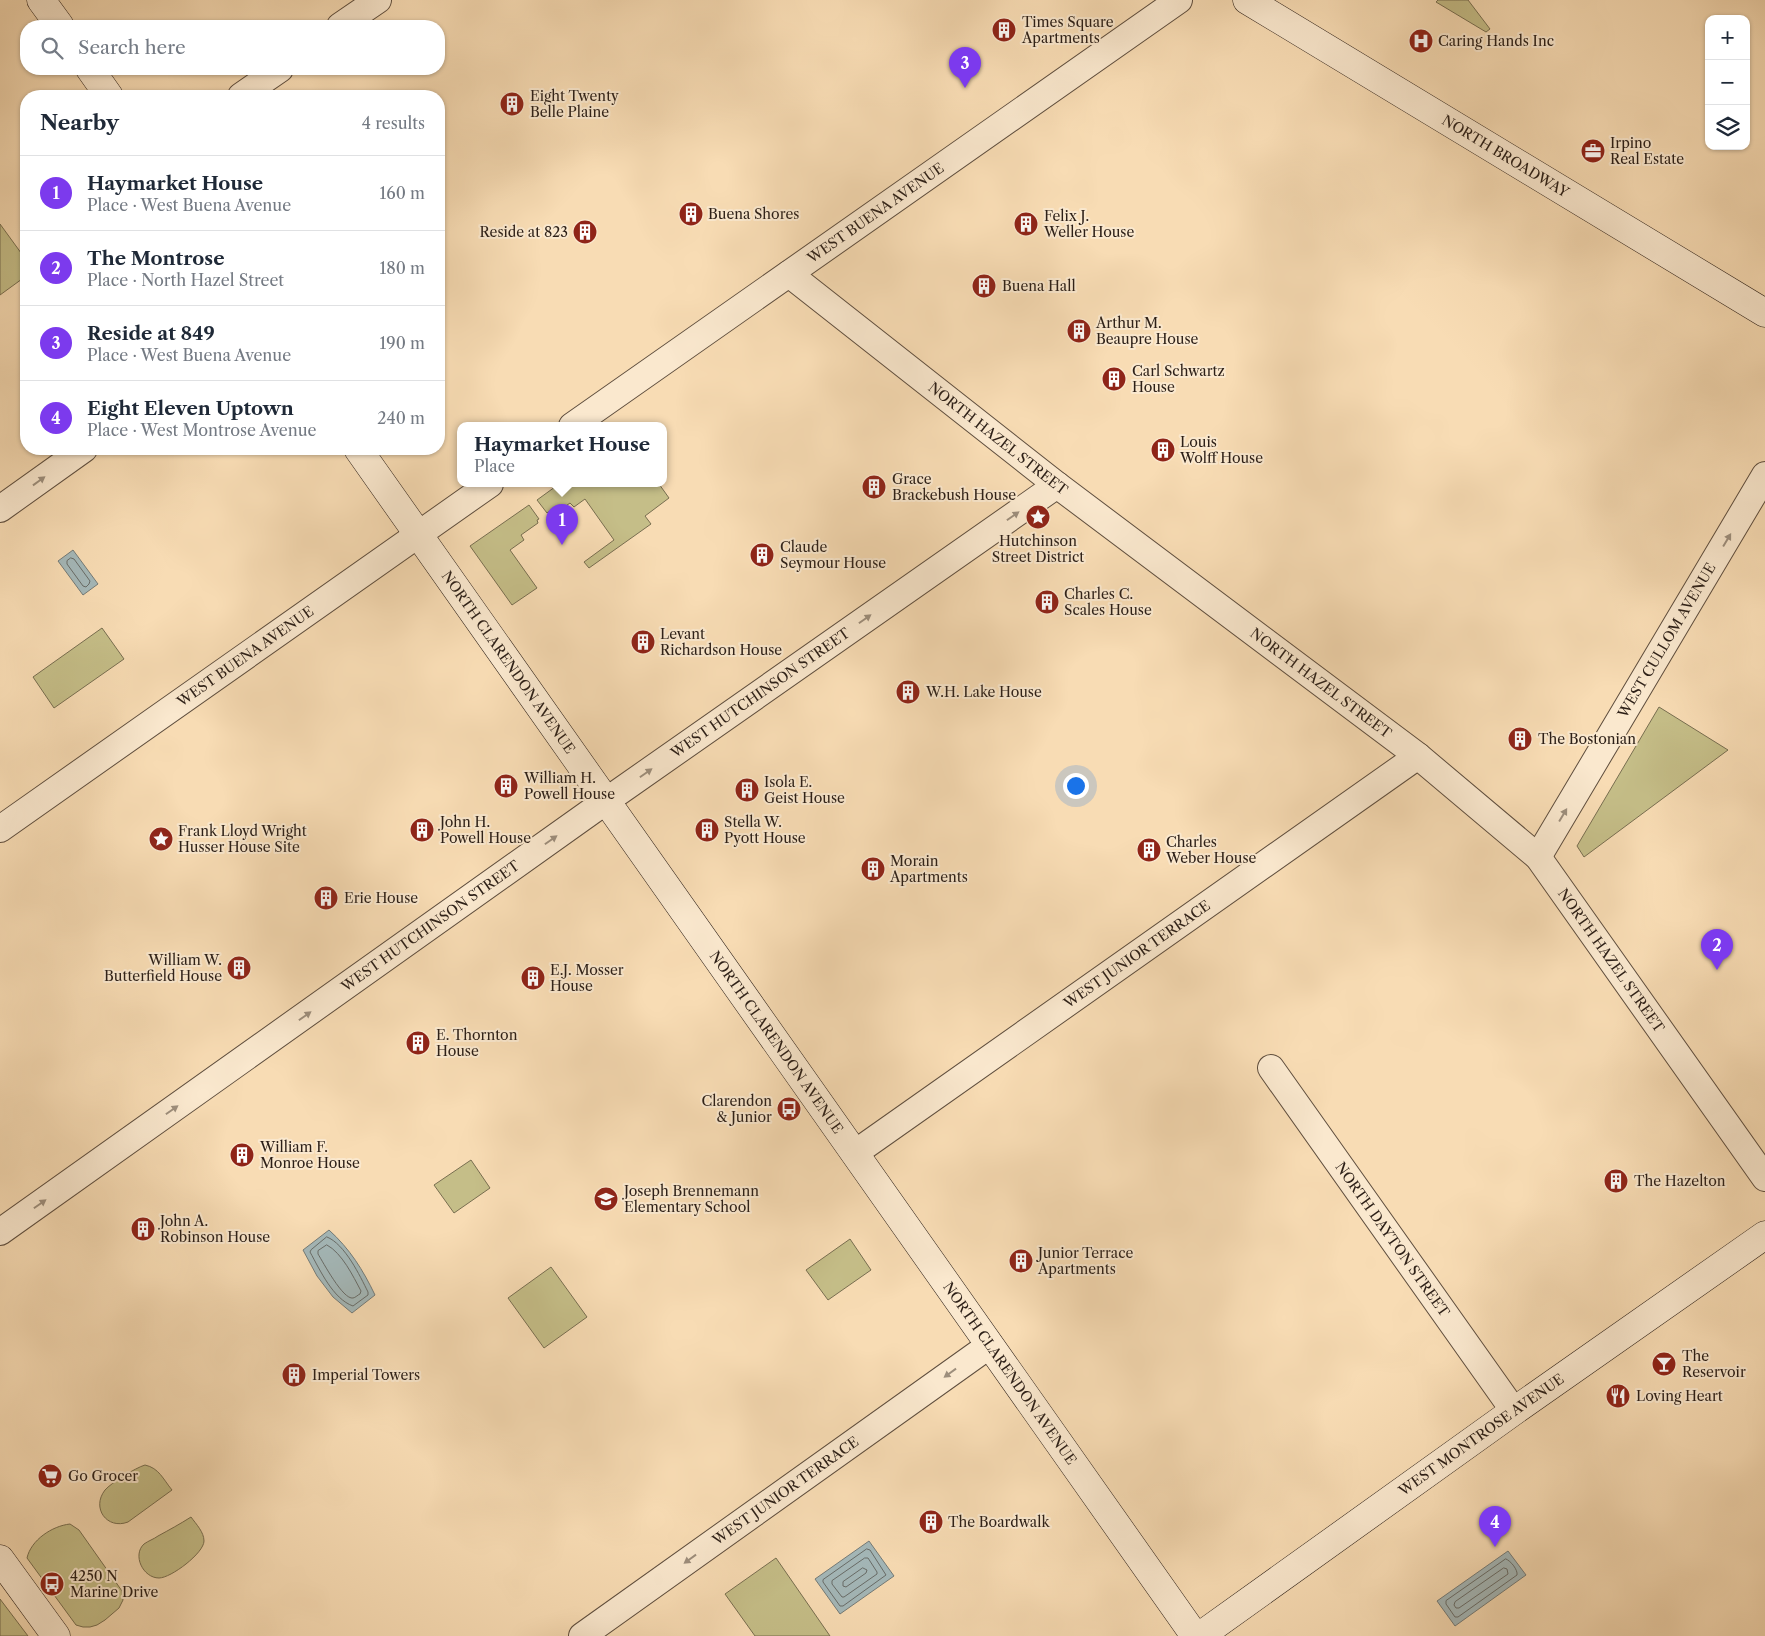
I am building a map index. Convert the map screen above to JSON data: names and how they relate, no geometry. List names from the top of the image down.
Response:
{
  "streets": {
    "street": [
      "NORTH BROADWAY",
      "WEST BUENA AVENUE",
      "NORTH HAZEL STREET",
      "WEST CULLOM AVENUE",
      "NORTH CLARENDON AVENUE",
      "WEST HUTCHINSON STREET",
      "WEST JUNIOR TERRACE",
      "NORTH DAYTON STREET",
      "WEST MONTROSE AVENUE"
    ]
  },
  "crossings": [
    ["WEST BUENA AVENUE", "NORTH HAZEL STREET"],
    ["WEST BUENA AVENUE", "NORTH CLARENDON AVENUE"],
    ["NORTH HAZEL STREET", "WEST CULLOM AVENUE"],
    ["NORTH HAZEL STREET", "WEST HUTCHINSON STREET"],
    ["NORTH HAZEL STREET", "WEST JUNIOR TERRACE"],
    ["NORTH CLARENDON AVENUE", "WEST HUTCHINSON STREET"],
    ["NORTH CLARENDON AVENUE", "WEST JUNIOR TERRACE"],
    ["NORTH DAYTON STREET", "WEST MONTROSE AVENUE"]
  ],
  "one_way": ["WEST CULLOM AVENUE", "WEST HUTCHINSON STREET", "WEST JUNIOR TERRACE"],
  "places": {
    "building": [
      "Times Square Apartments",
      "Eight Twenty Belle Plaine",
      "Buena Shores",
      "Felix J. Weller House",
      "Reside at 823",
      "Buena Hall",
      "Arthur M. Beaupre House",
      "Carl Schwartz House",
      "Louis Wolff House",
      "Grace Brackebush House",
      "Claude Seymour House",
      "Charles C. Scales House",
      "Levant Richardson House",
      "W.H. Lake House",
      "The Bostonian",
      "William H. Powell House",
      "Isola E. Geist House",
      "John H. Powell House",
      "Stella W. Pyott House",
      "Charles Weber House",
      "Morain Apartments",
      "Erie House",
      "William W. Butterfield House",
      "E.J. Mosser House",
      "E. Thornton House",
      "William F. Monroe House",
      "The Hazelton",
      "John A. Robinson House",
      "Junior Terrace Apartments",
      "Imperial Towers",
      "The Boardwalk"
    ],
    "hospital": ["Caring Hands Inc"],
    "office": ["Irpino Real Estate"],
    "place": ["Hutchinson Street District", "Frank Lloyd Wright Husser House Site"],
    "bus stop": ["Clarendon & Junior", "4250 N Marine Drive"],
    "school or university": ["Joseph Brennemann Elementary School"],
    "bar": ["The Reservoir"],
    "restaurant": ["Loving Heart"],
    "supermarket": ["Go Grocer"]
  },
  "page": {
    "map_buttons": ["+", "−"],
    "search": "Search here",
    "pins": [
      "3",
      "1",
      "2",
      "4"
    ],
    "heading": ["Nearby", "4 results"],
    "list": [
      {
        "mark": "1",
        "name": "Haymarket House",
        "note": "Place · West Buena Avenue",
        "value": "160 m"
      },
      {
        "mark": "2",
        "name": "The Montrose",
        "note": "Place · North Hazel Street",
        "value": "180 m"
      },
      {
        "mark": "3",
        "name": "Reside at 849",
        "note": "Place · West Buena Avenue",
        "value": "190 m"
      },
      {
        "mark": "4",
        "name": "Eight Eleven Uptown",
        "note": "Place · West Montrose Avenue",
        "value": "240 m"
      }
    ],
    "popup": ["Haymarket House", "Place"]
  }
}
